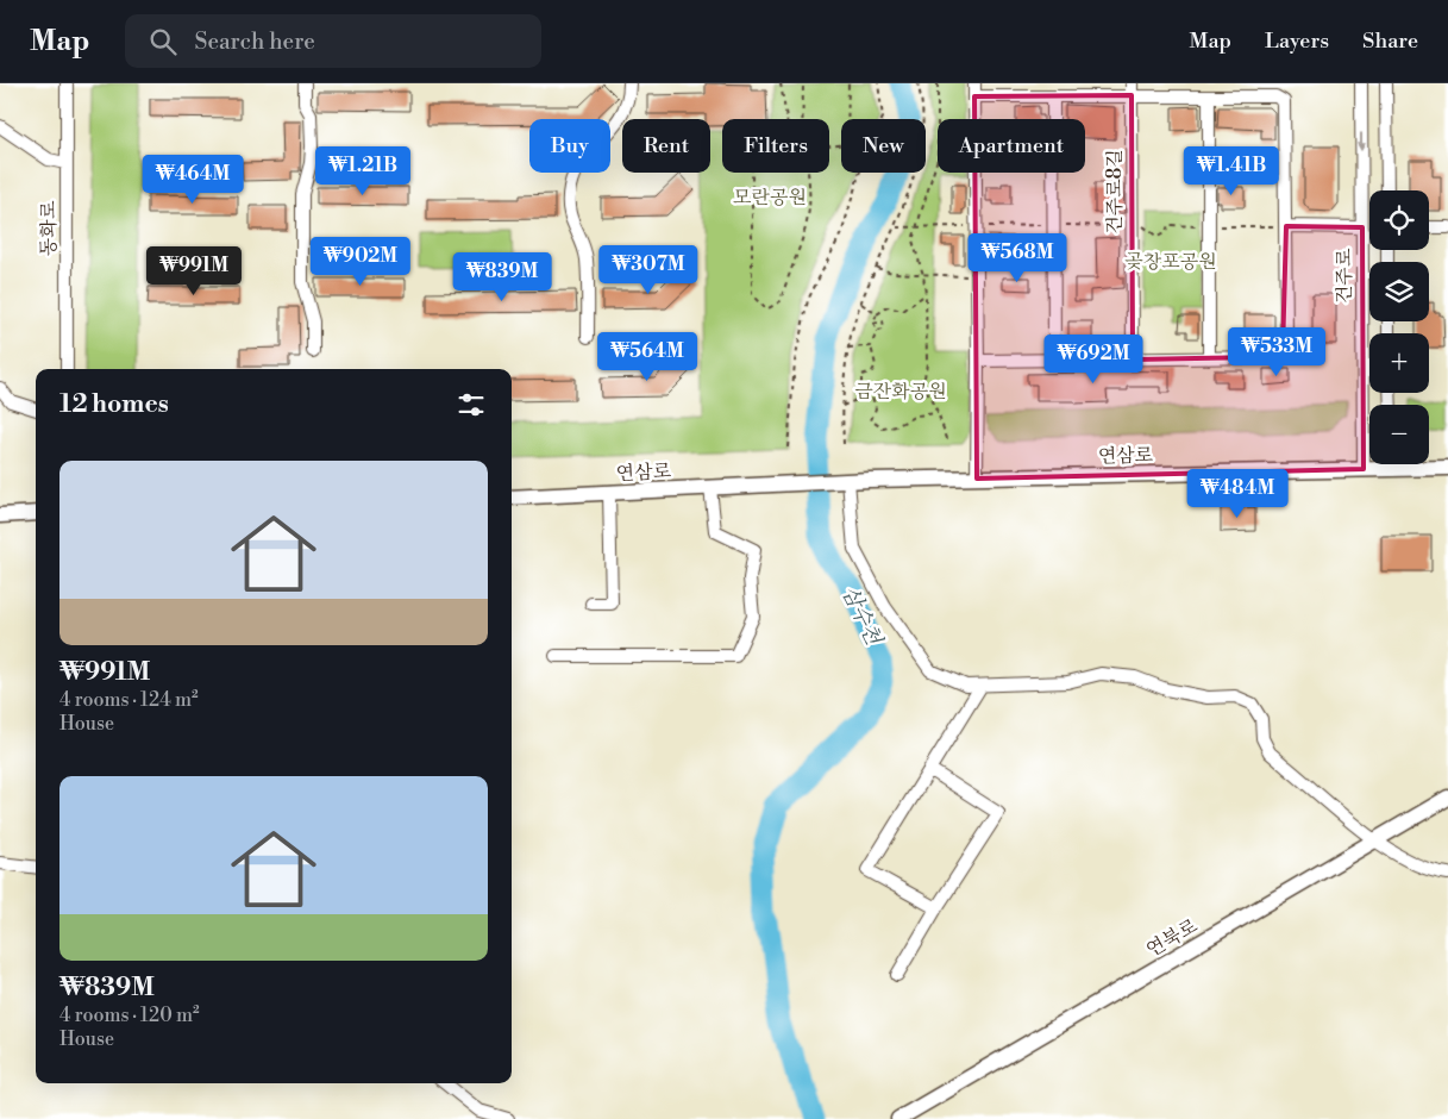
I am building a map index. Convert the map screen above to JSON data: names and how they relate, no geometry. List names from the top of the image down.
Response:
{
  "streets": {
    "main road": ["연삼로", "연북로"],
    "street": ["건주로8길", "동화로", "건주로"]
  },
  "crossings": [
    ["건주로", "연삼로"]
  ],
  "water": ["삼수천"],
  "parks": ["모란공원", "곶창포공원", "금잔화공원"],
  "page": {
    "header": "Map",
    "search": "Search here",
    "nav": ["Map", "Layers", "Share"],
    "chip": [
      "Buy",
      "Rent",
      "Filters",
      "New",
      "Apartment"
    ],
    "price": [
      "₩1.21B",
      "₩1.41B",
      "₩464M",
      "₩568M",
      "₩902M",
      "₩307M",
      "₩991M",
      "₩839M",
      "₩533M",
      "₩564M",
      "₩692M",
      "₩484M"
    ],
    "map_buttons": ["+", "−"],
    "heading": "12 homes",
    "list": [
      {
        "name": "₩991M",
        "note": "4 rooms · 124 m² · House"
      },
      {
        "name": "₩839M",
        "note": "4 rooms · 120 m² · House"
      }
    ]
  }
}
